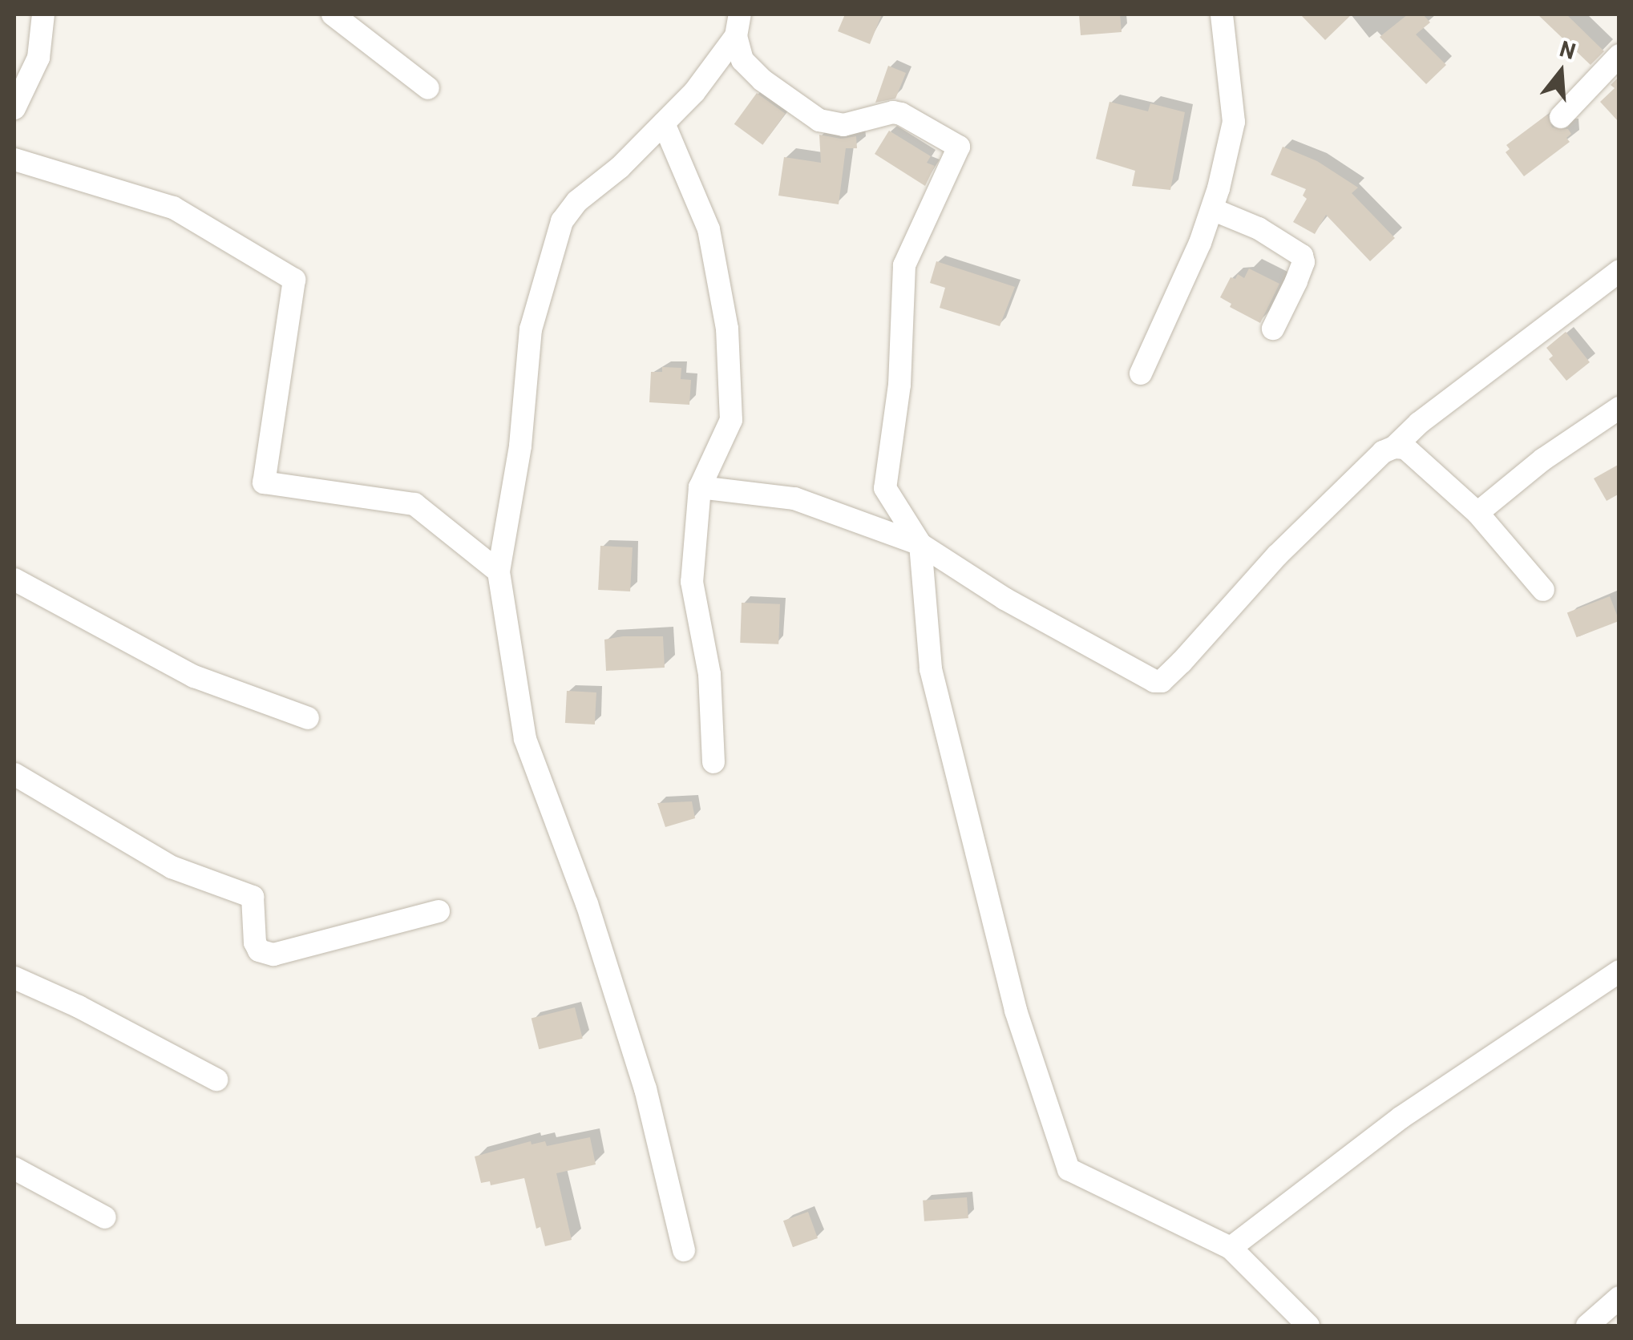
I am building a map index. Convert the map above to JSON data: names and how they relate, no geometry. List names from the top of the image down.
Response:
{
  "north": "top"
}
